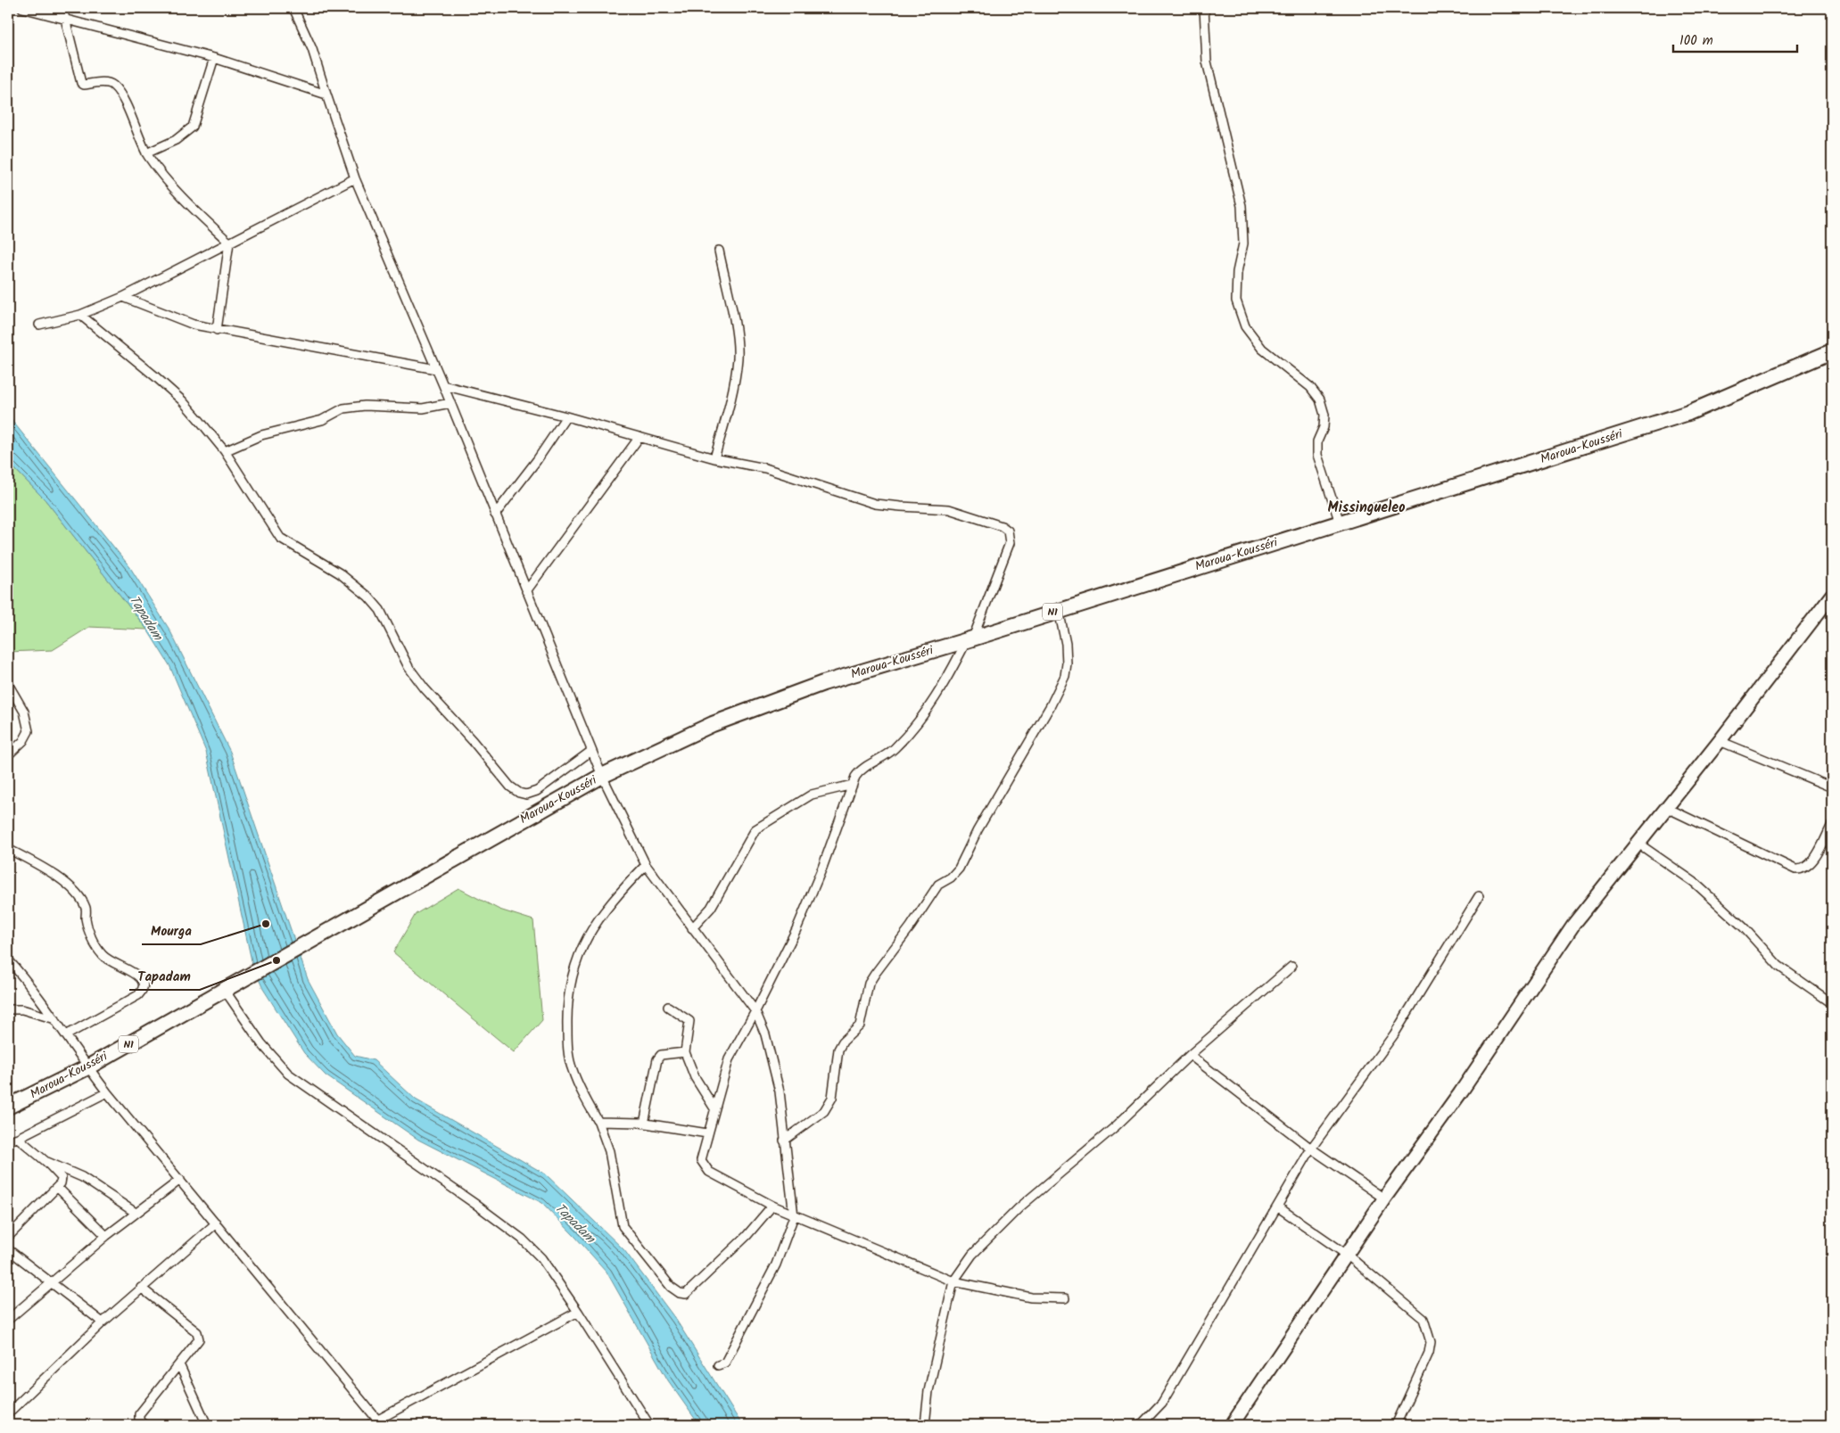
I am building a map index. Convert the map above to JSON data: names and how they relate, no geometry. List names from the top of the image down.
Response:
{
  "streets": {
    "highway": ["Maroua-Kousséri", "N1"]
  },
  "districts": ["Missingueleo"],
  "water": ["Tapadam"],
  "places": ["Mourga", "Tapadam"],
  "scale_bar": "100 m"
}
